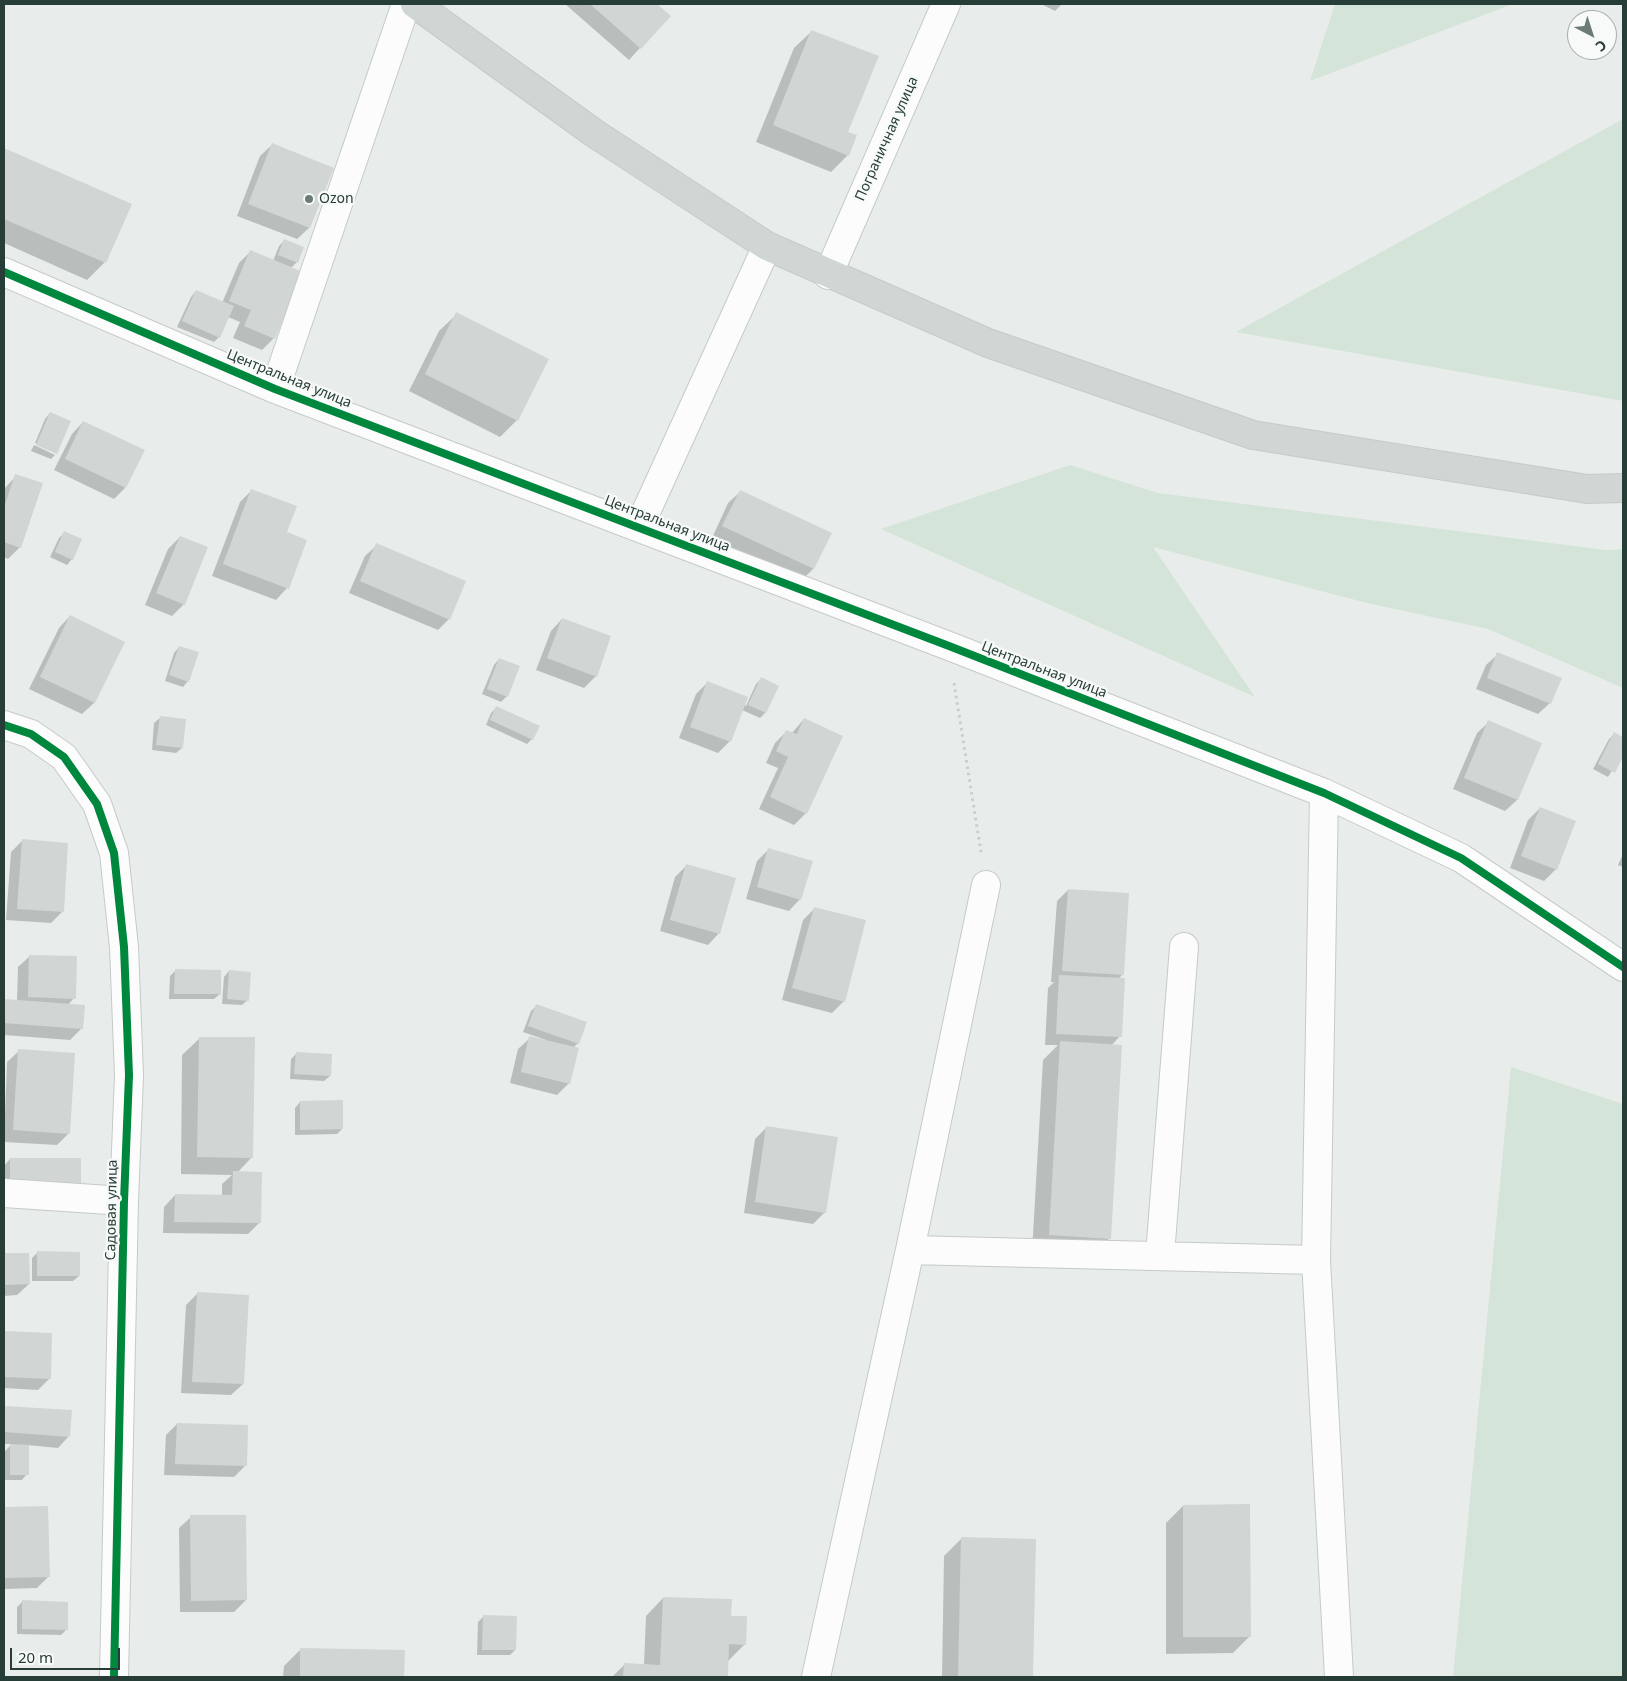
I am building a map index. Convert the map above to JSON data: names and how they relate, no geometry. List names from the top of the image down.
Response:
{
  "streets": {
    "street": ["Пограничная улица", "Центральная улица", "Садовая улица"]
  },
  "places": ["Ozon"],
  "scale_bar": "20 m",
  "north": "bottom right"
}
